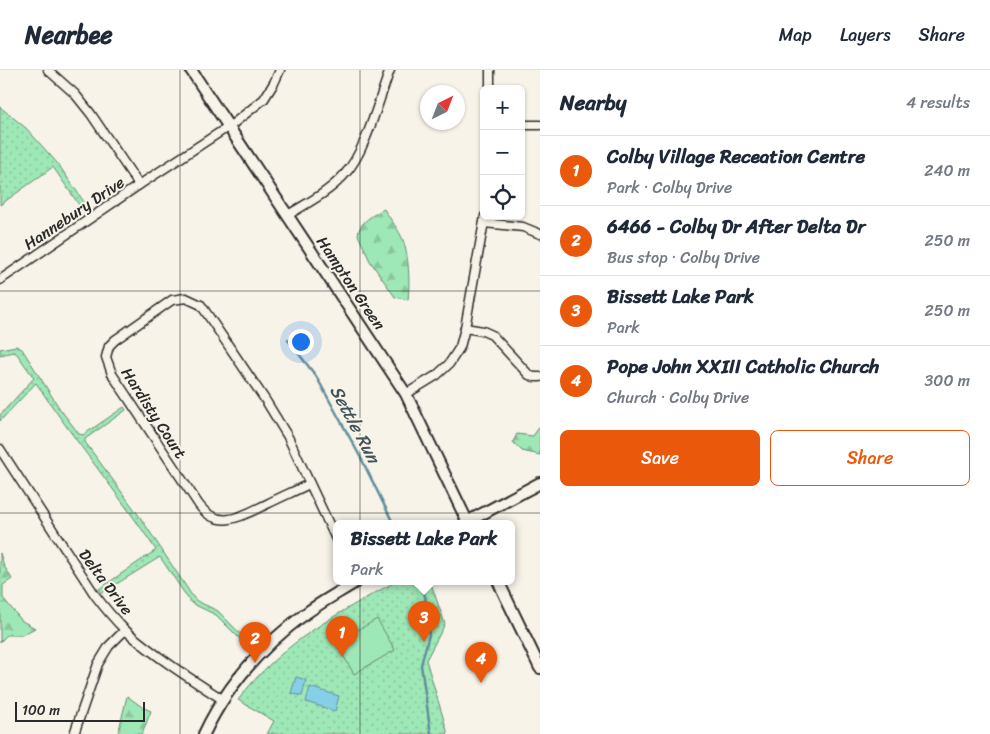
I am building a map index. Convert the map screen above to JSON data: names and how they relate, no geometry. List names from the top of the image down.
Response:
{
  "streets": {
    "street": [
      "Hannebury Drive",
      "Hampton Green",
      "Hardisty Court",
      "Delta Drive"
    ]
  },
  "crossings": [
    ["Hannebury Drive", "Hampton Green"]
  ],
  "water": ["Settle Run"],
  "scale_bar": "100 m",
  "north": "top right",
  "page": {
    "header": "Nearbee",
    "nav": ["Map", "Layers", "Share"],
    "heading": ["Nearby", "4 results"],
    "map_buttons": ["+", "−"],
    "list": [
      {
        "mark": "1",
        "name": "Colby Village Receation Centre",
        "note": "Park · Colby Drive",
        "value": "240 m"
      },
      {
        "mark": "2",
        "name": "6466 - Colby Dr After Delta Dr",
        "note": "Bus stop · Colby Drive",
        "value": "250 m"
      },
      {
        "mark": "3",
        "name": "Bissett Lake Park",
        "note": "Park",
        "value": "250 m"
      },
      {
        "mark": "4",
        "name": "Pope John XXIII Catholic Church",
        "note": "Church · Colby Drive",
        "value": "300 m"
      }
    ],
    "buttons": ["Save", "Share"],
    "popup": ["Bissett Lake Park", "Park"],
    "pins": [
      "3",
      "1",
      "2",
      "4"
    ],
    "scale": "100 m"
  }
}
